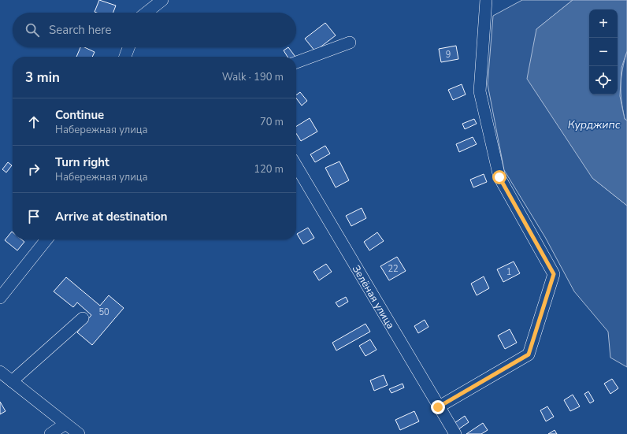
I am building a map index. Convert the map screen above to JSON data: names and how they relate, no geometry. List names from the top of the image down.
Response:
{
  "streets": {
    "street": ["Зелёная улица"]
  },
  "water": ["Курджипс"],
  "house_numbers": [
    "9",
    "22",
    "1",
    "50"
  ],
  "page": {
    "map_buttons": ["+", "−"],
    "search": "Search here",
    "heading": ["3 min", "Walk · 190 m"],
    "list": [
      ["Continue", "Набережная улица", "70 m"],
      ["Turn right", "Набережная улица", "120 m"],
      "Arrive at destination"
    ]
  }
}
